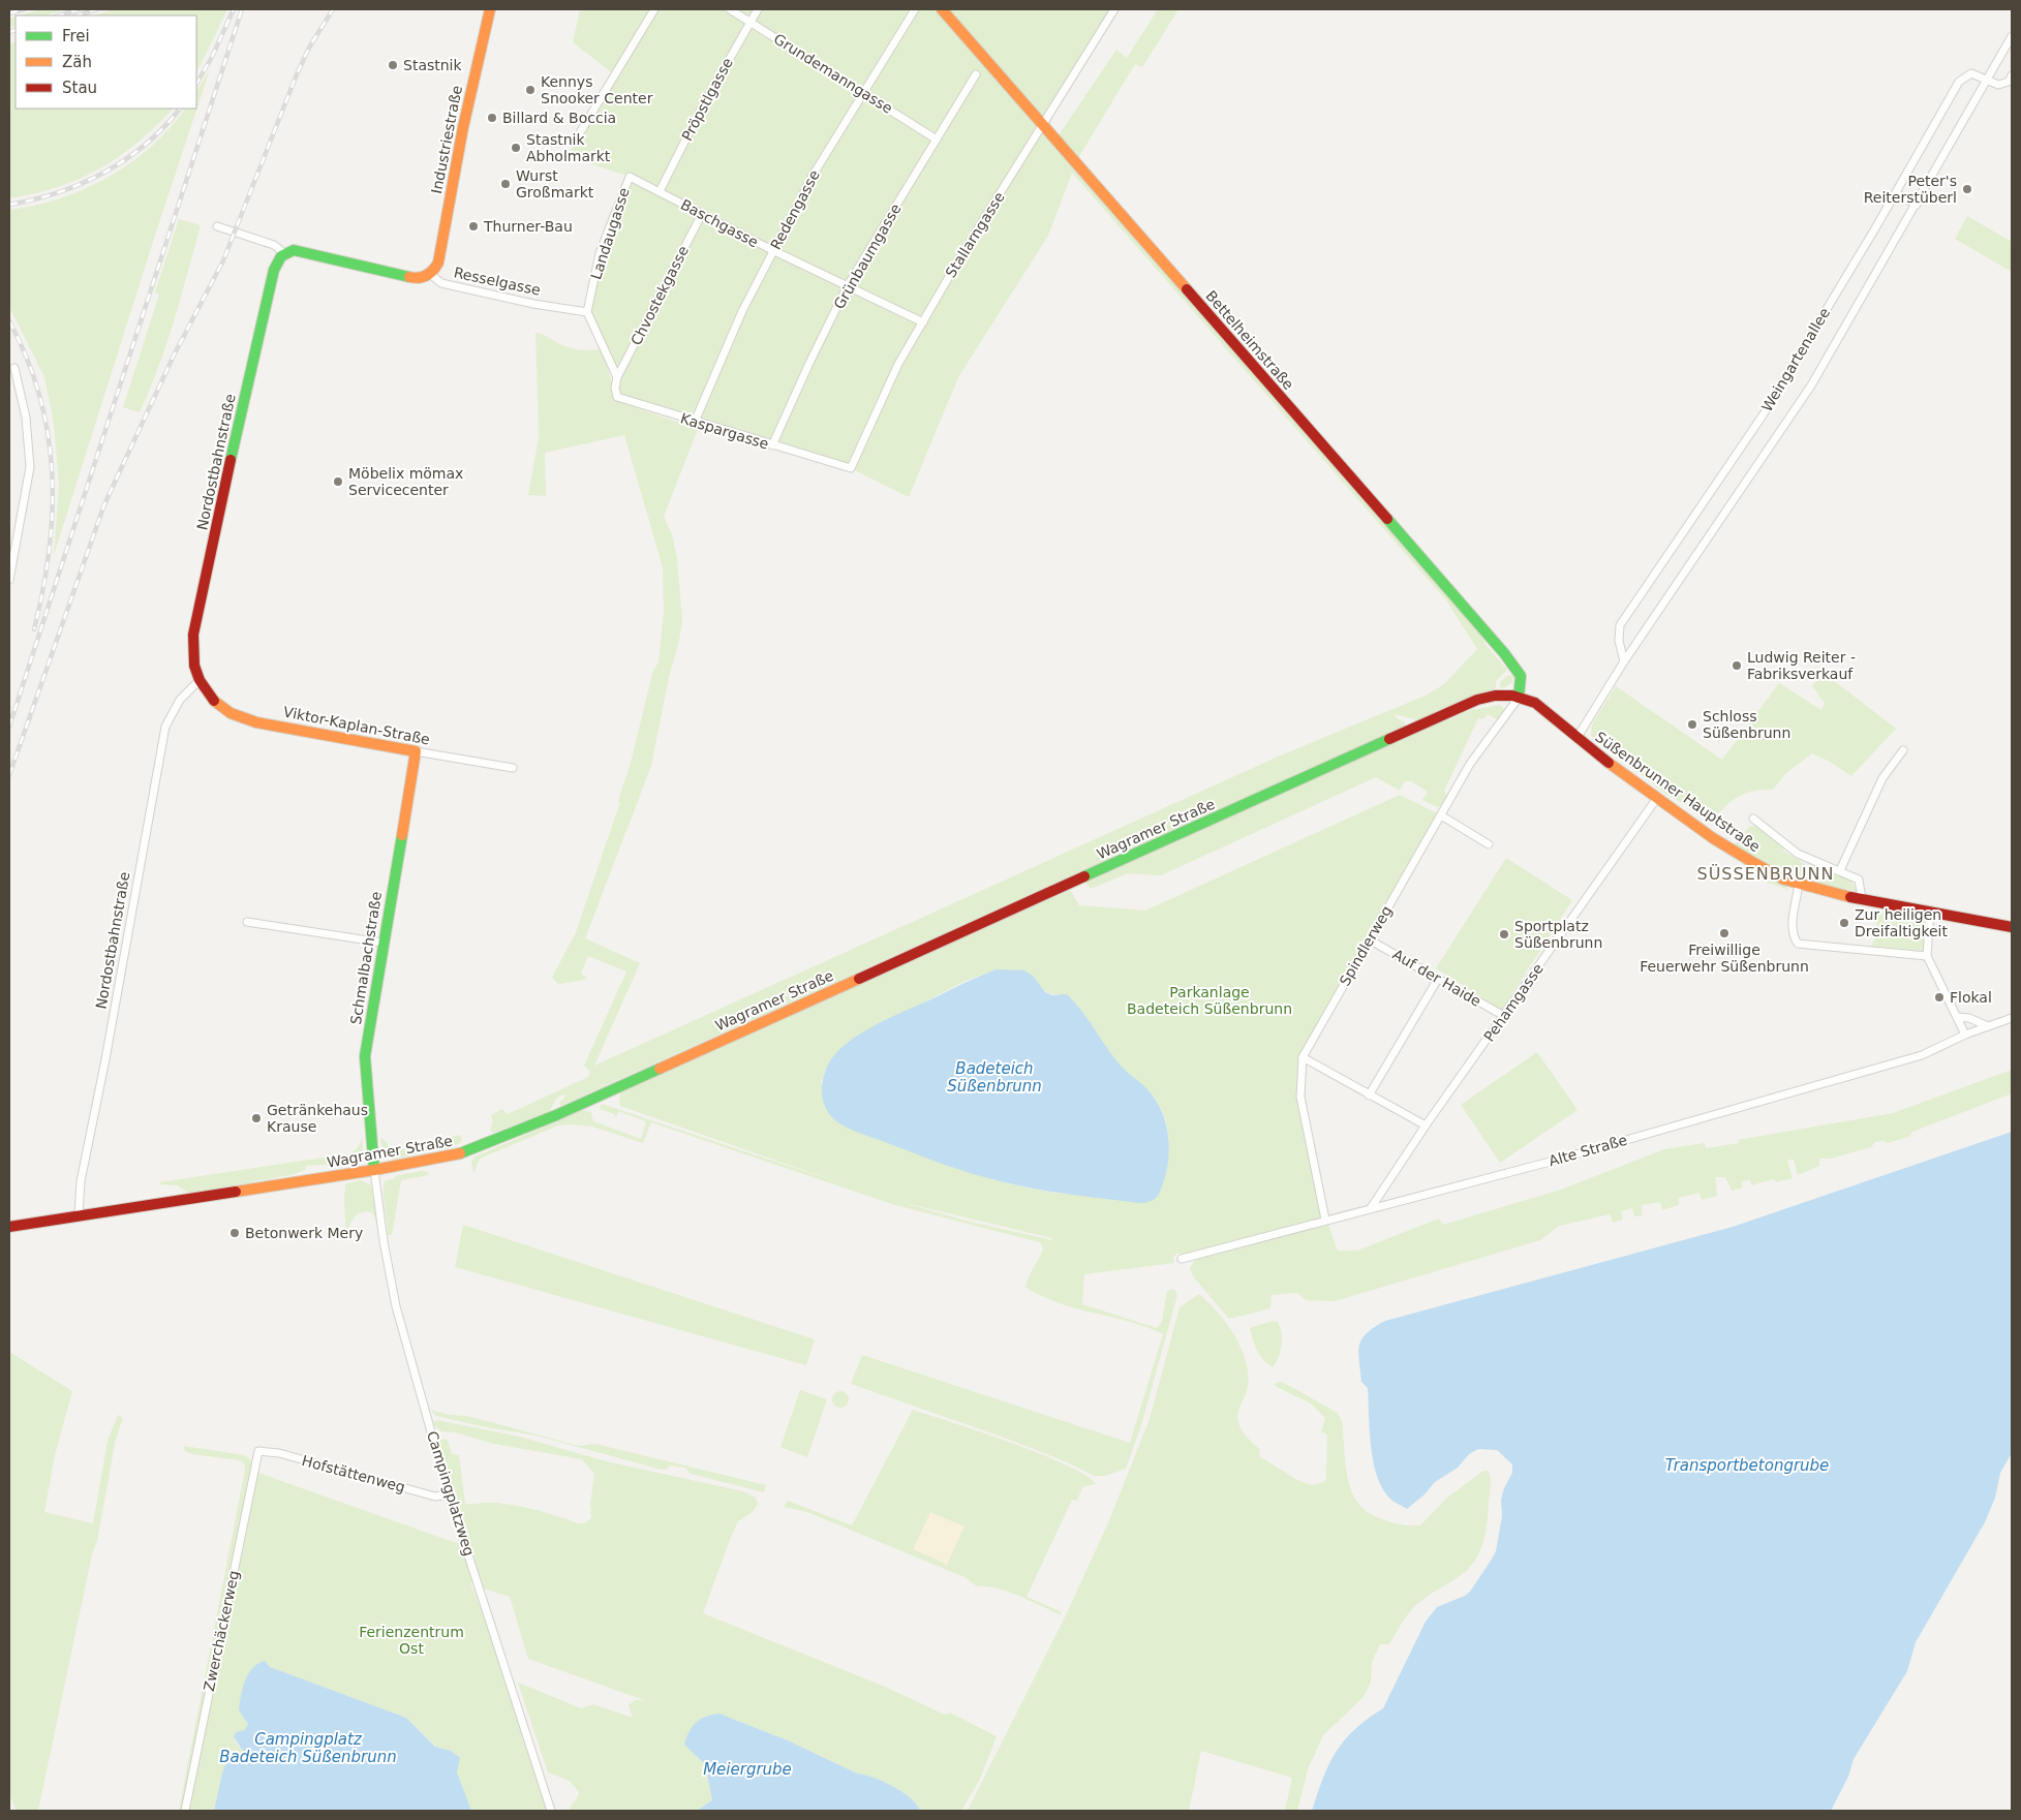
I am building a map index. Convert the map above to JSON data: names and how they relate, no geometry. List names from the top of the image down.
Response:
{
  "streets": {
    "street": [
      "Grundemanngasse",
      "Pröpstlgasse",
      "Industriestraße",
      "Redengasse",
      "Baschgasse",
      "Landaugasse",
      "Stallarngasse",
      "Grünbaumgasse",
      "Resselgasse",
      "Chvostekgasse",
      "Bettelheimstraße",
      "Weingartenallee",
      "Kaspargasse",
      "Nordostbahnstraße",
      "Viktor-Kaplan-Straße",
      "Süßenbrunner Hauptstraße",
      "Wagramer Straße",
      "Spindlerweg",
      "Schmalbachstraße",
      "Auf der Haide",
      "Pehamgasse",
      "Alte Straße",
      "Hofstättenweg",
      "Campingplatzweg",
      "Zwerchäckerweg"
    ]
  },
  "crossings": [
    ["Grundemanngasse", "Pröpstlgasse"],
    ["Grundemanngasse", "Redengasse"],
    ["Grundemanngasse", "Grünbaumgasse"],
    ["Pröpstlgasse", "Baschgasse"],
    ["Industriestraße", "Resselgasse"],
    ["Redengasse", "Baschgasse"],
    ["Redengasse", "Kaspargasse"],
    ["Baschgasse", "Landaugasse"],
    ["Baschgasse", "Stallarngasse"],
    ["Baschgasse", "Grünbaumgasse"],
    ["Baschgasse", "Chvostekgasse"],
    ["Landaugasse", "Resselgasse"],
    ["Stallarngasse", "Bettelheimstraße"],
    ["Stallarngasse", "Kaspargasse"],
    ["Grünbaumgasse", "Kaspargasse"],
    ["Chvostekgasse", "Kaspargasse"],
    ["Bettelheimstraße", "Süßenbrunner Hauptstraße"],
    ["Bettelheimstraße", "Wagramer Straße"],
    ["Bettelheimstraße", "Spindlerweg"],
    ["Weingartenallee", "Süßenbrunner Hauptstraße"],
    ["Nordostbahnstraße", "Viktor-Kaplan-Straße"],
    ["Nordostbahnstraße", "Wagramer Straße"],
    ["Viktor-Kaplan-Straße", "Schmalbachstraße"],
    ["Süßenbrunner Hauptstraße", "Wagramer Straße"],
    ["Süßenbrunner Hauptstraße", "Spindlerweg"],
    ["Süßenbrunner Hauptstraße", "Pehamgasse"],
    ["Wagramer Straße", "Spindlerweg"],
    ["Wagramer Straße", "Schmalbachstraße"],
    ["Wagramer Straße", "Campingplatzweg"],
    ["Spindlerweg", "Auf der Haide"],
    ["Spindlerweg", "Alte Straße"],
    ["Schmalbachstraße", "Campingplatzweg"],
    ["Auf der Haide", "Pehamgasse"],
    ["Pehamgasse", "Alte Straße"],
    ["Hofstättenweg", "Campingplatzweg"],
    ["Hofstättenweg", "Zwerchäckerweg"]
  ],
  "districts": ["SÜSSENBRUNN"],
  "water": [
    "Badeteich Süßenbrunn",
    "Transportbetongrube",
    "Campingplatz Badeteich Süßenbrunn",
    "Meiergrube"
  ],
  "parks": ["Parkanlage Badeteich Süßenbrunn", "Ferienzentrum Ost"],
  "places": [
    "Stastnik",
    "Kennys Snooker Center",
    "Billard & Boccia",
    "Stastnik Abholmarkt",
    "Wurst Großmarkt",
    "Peter's Reiterstüberl",
    "Thurner-Bau",
    "Möbelix mömax Servicecenter",
    "Ludwig Reiter - Fabriksverkauf",
    "Schloss Süßenbrunn",
    "Zur heiligen Dreifaltigkeit",
    "Freiwillige Feuerwehr Süßenbrunn",
    "Sportplatz Süßenbrunn",
    "Flokal",
    "Getränkehaus Krause",
    "Betonwerk Mery"
  ],
  "legend": ["Frei", "Zäh", "Stau"]
}
